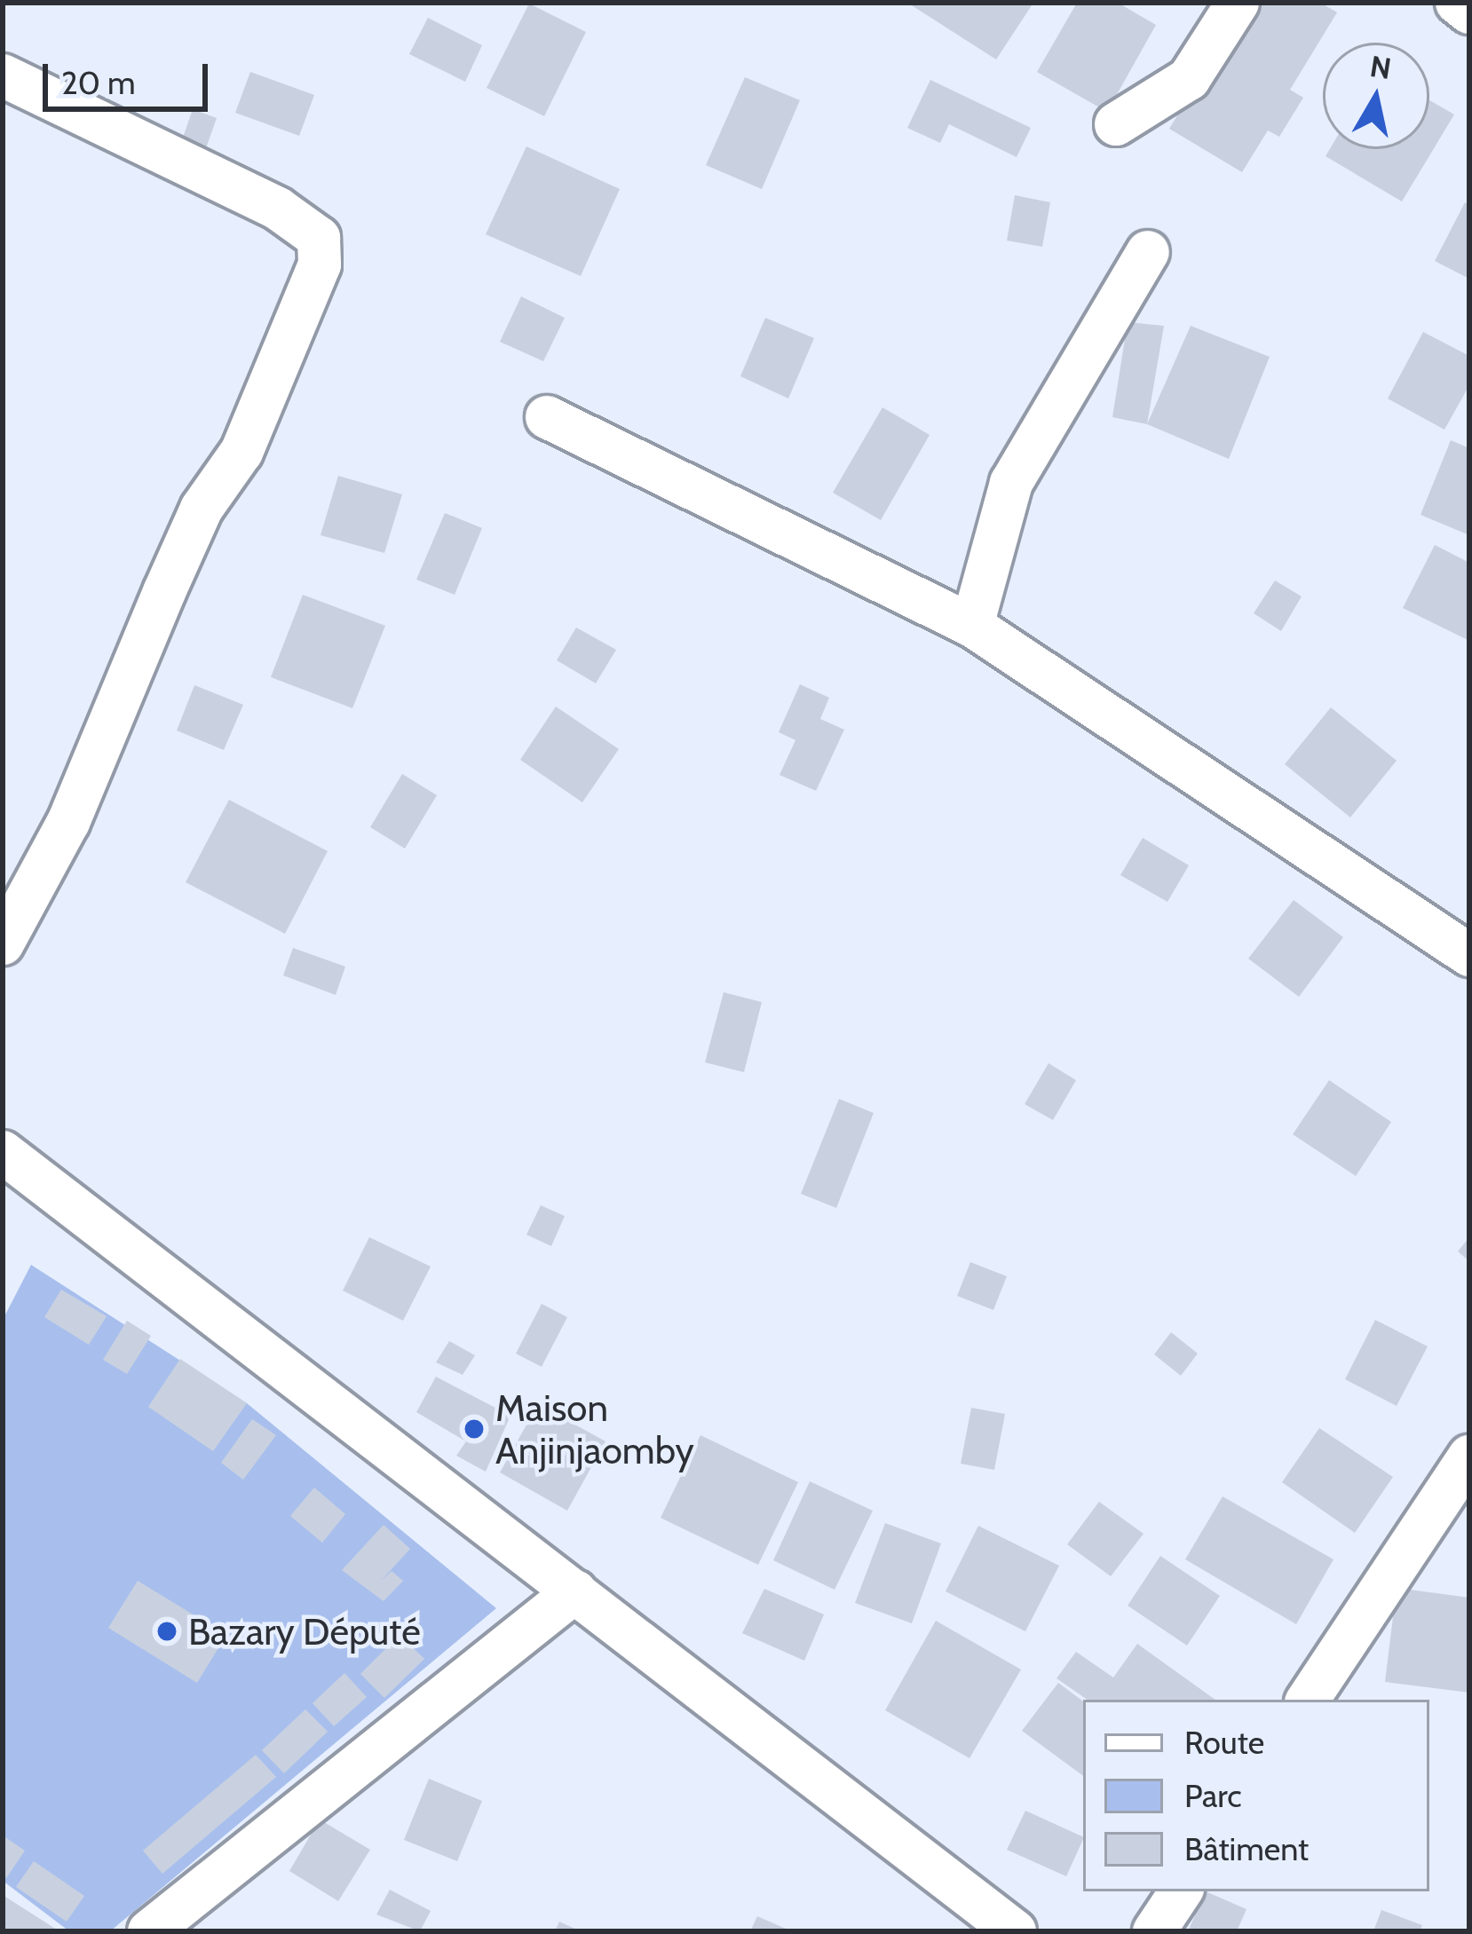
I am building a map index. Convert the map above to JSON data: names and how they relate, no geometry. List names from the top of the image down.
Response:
{
  "places": ["Maison Anjinjaomby", "Bazary Député"],
  "legend": ["Route", "Parc", "Bâtiment"],
  "scale_bar": "20 m",
  "north": "top"
}
